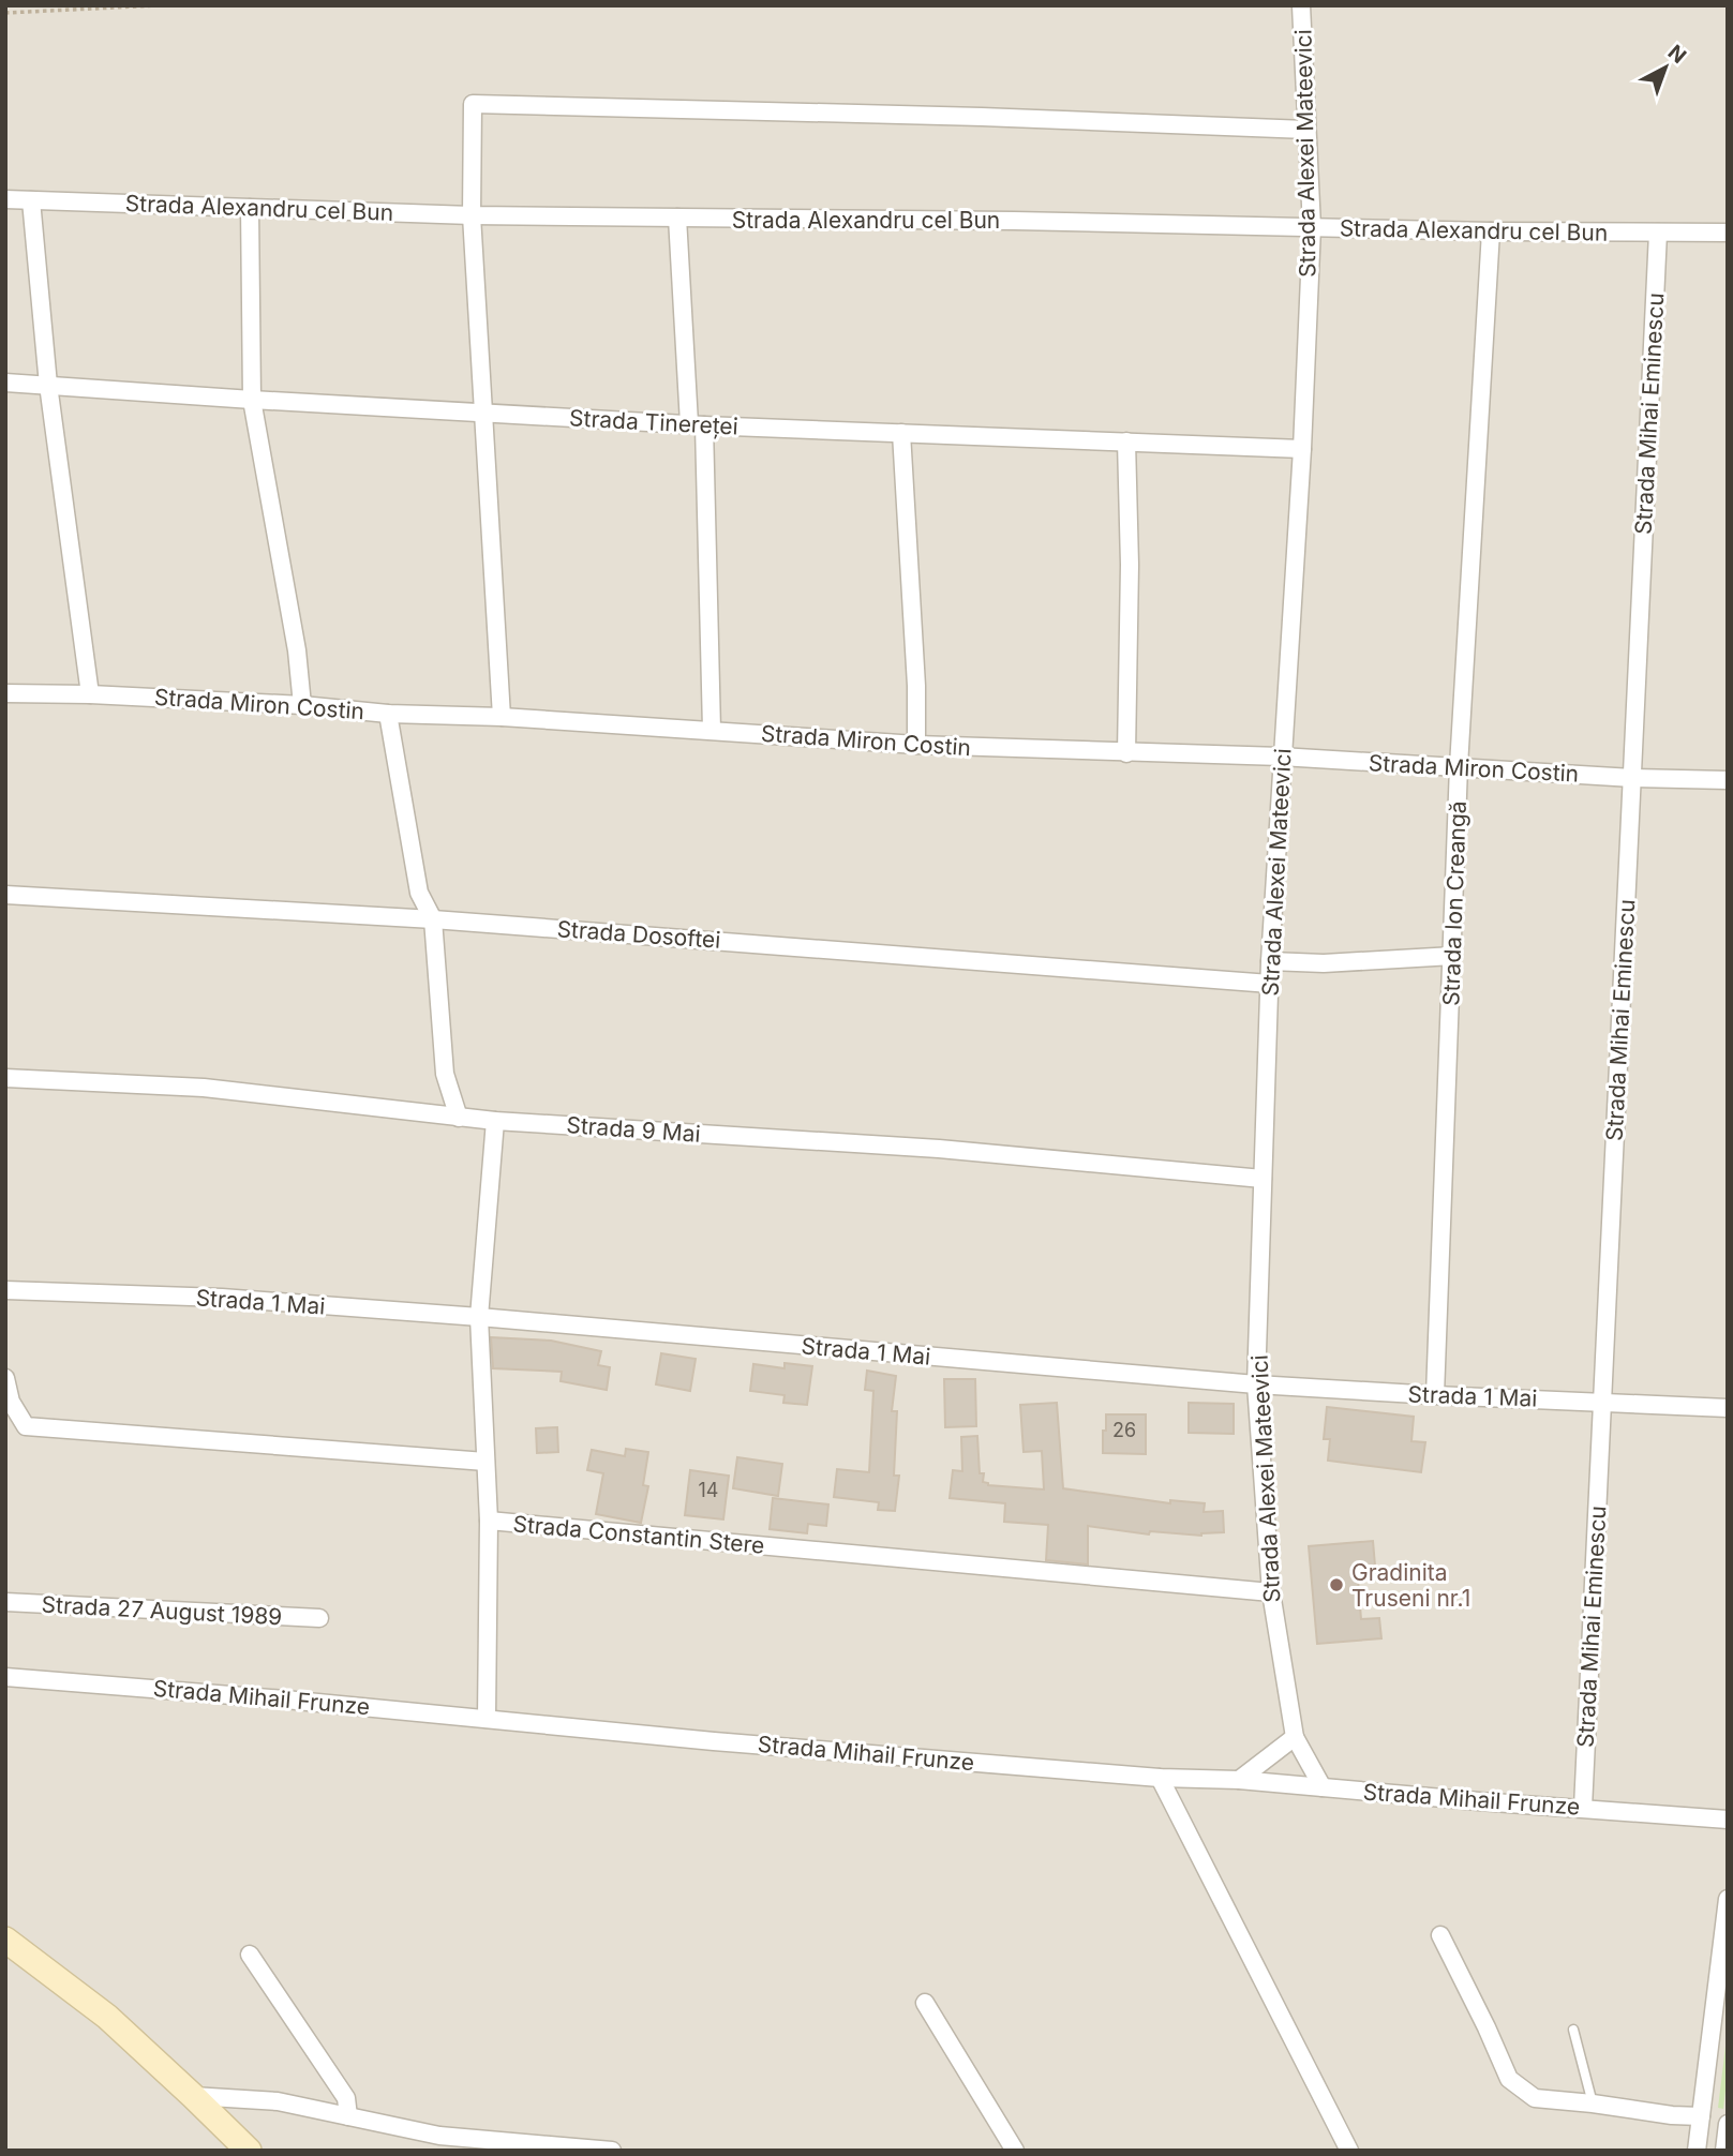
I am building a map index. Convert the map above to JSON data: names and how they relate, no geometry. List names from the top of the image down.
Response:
{
  "streets": {
    "street": [
      "Strada Alexei Mateevici",
      "Strada Alexandru cel Bun",
      "Strada Mihai Eminescu",
      "Strada Tinereței",
      "Strada Miron Costin",
      "Strada Ion Creangă",
      "Strada Dosoftei",
      "Strada 9 Mai",
      "Strada 1 Mai",
      "Strada Constantin Stere",
      "Strada 27 August 1989",
      "Strada Mihail Frunze"
    ]
  },
  "crossings": [
    ["Strada Alexei Mateevici", "Strada Alexandru cel Bun"],
    ["Strada Alexei Mateevici", "Strada Tinereței"],
    ["Strada Alexei Mateevici", "Strada Miron Costin"],
    ["Strada Alexei Mateevici", "Strada Dosoftei"],
    ["Strada Alexei Mateevici", "Strada 9 Mai"],
    ["Strada Alexei Mateevici", "Strada 1 Mai"],
    ["Strada Alexei Mateevici", "Strada Constantin Stere"],
    ["Strada Alexei Mateevici", "Strada Mihail Frunze"],
    ["Strada Alexandru cel Bun", "Strada Mihai Eminescu"],
    ["Strada Alexandru cel Bun", "Strada Ion Creangă"],
    ["Strada Mihai Eminescu", "Strada Miron Costin"],
    ["Strada Mihai Eminescu", "Strada 1 Mai"],
    ["Strada Mihai Eminescu", "Strada Mihail Frunze"],
    ["Strada Miron Costin", "Strada Ion Creangă"],
    ["Strada Ion Creangă", "Strada 1 Mai"],
    ["Strada 9 Mai", "Strada Constantin Stere"],
    ["Strada 1 Mai", "Strada Constantin Stere"]
  ],
  "places": ["Gradinita Truseni nr.1"],
  "house_numbers": ["26", "14"],
  "north": "top right"
}
